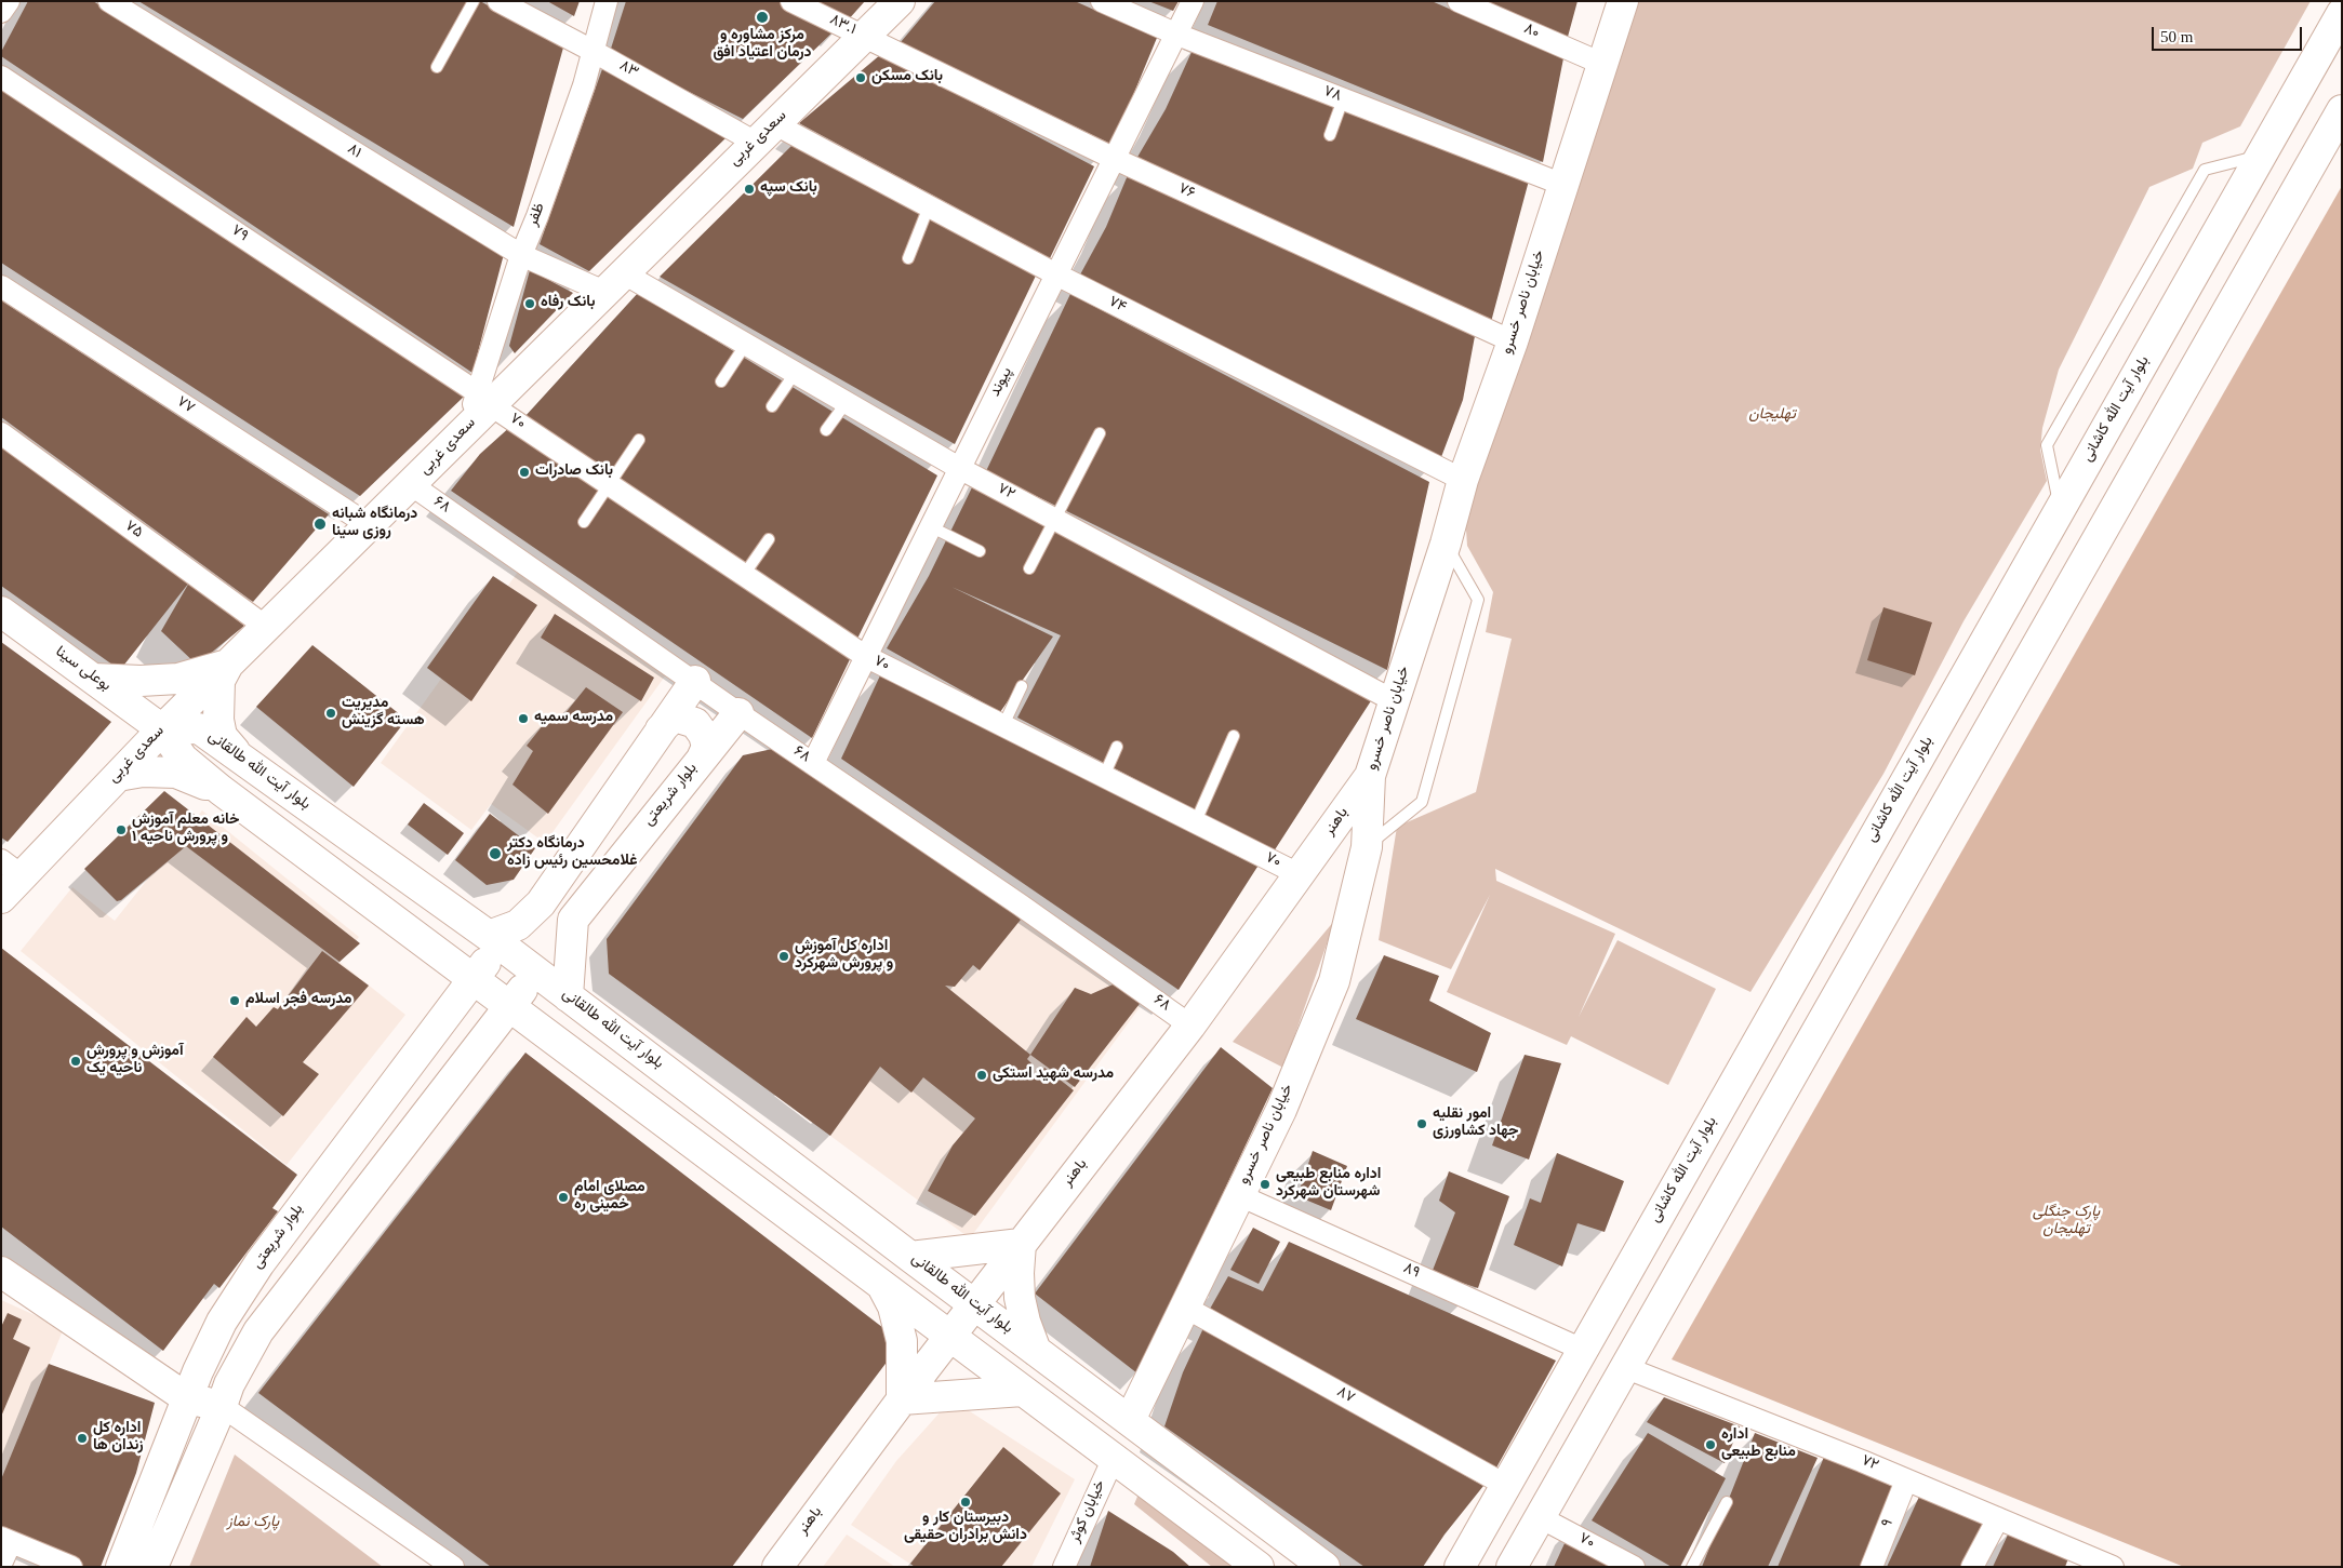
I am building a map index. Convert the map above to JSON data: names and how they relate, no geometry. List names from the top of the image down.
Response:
{
  "streets": {
    "main road": [
      "سعدی غربی",
      "خیابان ناصر خسرو",
      "بلوار آیت الله کاشانی",
      "بوعلی سینا",
      "بلوار آیت الله طالقانی",
      "بلوار شریعتی",
      "باهنر"
    ],
    "street": [
      "۸۳.۱",
      "۸۰",
      "۸۳",
      "۷۸",
      "۸۱",
      "۷۶",
      "ظفر",
      "۷۹",
      "۷۴",
      "پیوند",
      "۷۷",
      "۷۰",
      "۷۲",
      "۶۸",
      "۷۵",
      "۸۹",
      "۸۷",
      "خیابان کوثر",
      "۹"
    ]
  },
  "crossings": [
    ["۸۳.۱", "سعدی غربی"],
    ["۸۳.۱", "۷۶"],
    ["۸۰", "خیابان ناصر خسرو"],
    ["۸۳", "سعدی غربی"],
    ["۸۳", "ظفر"],
    ["۸۳", "۷۴"],
    ["۷۸", "خیابان ناصر خسرو"],
    ["۷۸", "پیوند"],
    ["سعدی غربی", "۸۱"],
    ["سعدی غربی", "۷۶"],
    ["سعدی غربی", "ظفر"],
    ["سعدی غربی", "۷۹"],
    ["سعدی غربی", "۷۴"],
    ["سعدی غربی", "۷۷"],
    ["سعدی غربی", "۷۰"],
    ["سعدی غربی", "۷۲"],
    ["سعدی غربی", "۶۸"],
    ["سعدی غربی", "۷۵"],
    ["سعدی غربی", "بوعلی سینا"],
    ["سعدی غربی", "بلوار آیت الله طالقانی"],
    ["۸۱", "ظفر"],
    ["۸۱", "۷۲"],
    ["۷۶", "خیابان ناصر خسرو"],
    ["۷۶", "پیوند"],
    ["ظفر", "۷۹"],
    ["ظفر", "۷۰"],
    ["۷۹", "۷۰"],
    ["خیابان ناصر خسرو", "۷۴"],
    ["خیابان ناصر خسرو", "۷۲"],
    ["خیابان ناصر خسرو", "بلوار آیت الله طالقانی"],
    ["خیابان ناصر خسرو", "باهنر"],
    ["خیابان ناصر خسرو", "۸۹"],
    ["خیابان ناصر خسرو", "۸۷"],
    ["۷۴", "پیوند"],
    ["پیوند", "۷۰"],
    ["پیوند", "۷۲"],
    ["پیوند", "۶۸"],
    ["بلوار آیت الله کاشانی", "۸۹"],
    ["بلوار آیت الله کاشانی", "۸۷"],
    ["۷۰", "باهنر"],
    ["۷۲", "۹"],
    ["۶۸", "بلوار شریعتی"],
    ["۶۸", "باهنر"],
    ["بوعلی سینا", "بلوار آیت الله طالقانی"],
    ["بلوار آیت الله طالقانی", "بلوار شریعتی"],
    ["بلوار آیت الله طالقانی", "باهنر"]
  ],
  "parks": ["تهلیجان", "پارک جنگلی تهلیجان", "پارک نماز"],
  "places": [
    "مرکز مشاوره و درمان اعتیاد افق",
    "بانک مسکن",
    "بانک سپه",
    "بانک رفاه",
    "بانک صادرات",
    "درمانگاه شبانه روزی سینا",
    "مدیریت هسته گزینش",
    "مدرسه سمیه",
    "خانه معلم آموزش و پرورش ناحیه ۱",
    "درمانگاه دکتر غلامحسین رئیس زاده",
    "اداره کل آموزش و پرورش شهرکرد",
    "مدرسه فجر اسلام",
    "آموزش و پرورش ناحیه یک",
    "مدرسه شهید استکی",
    "امور نقلیه جهاد کشاورزی",
    "اداره منابع طبیعی شهرستان شهرکرد",
    "مصلای امام خمینی ره",
    "اداره کل زندان ها",
    "اداره منابع طبیعی",
    "دبیرستان کار و دانش برادران حقیقی"
  ],
  "scale_bar": "50 m"
}
